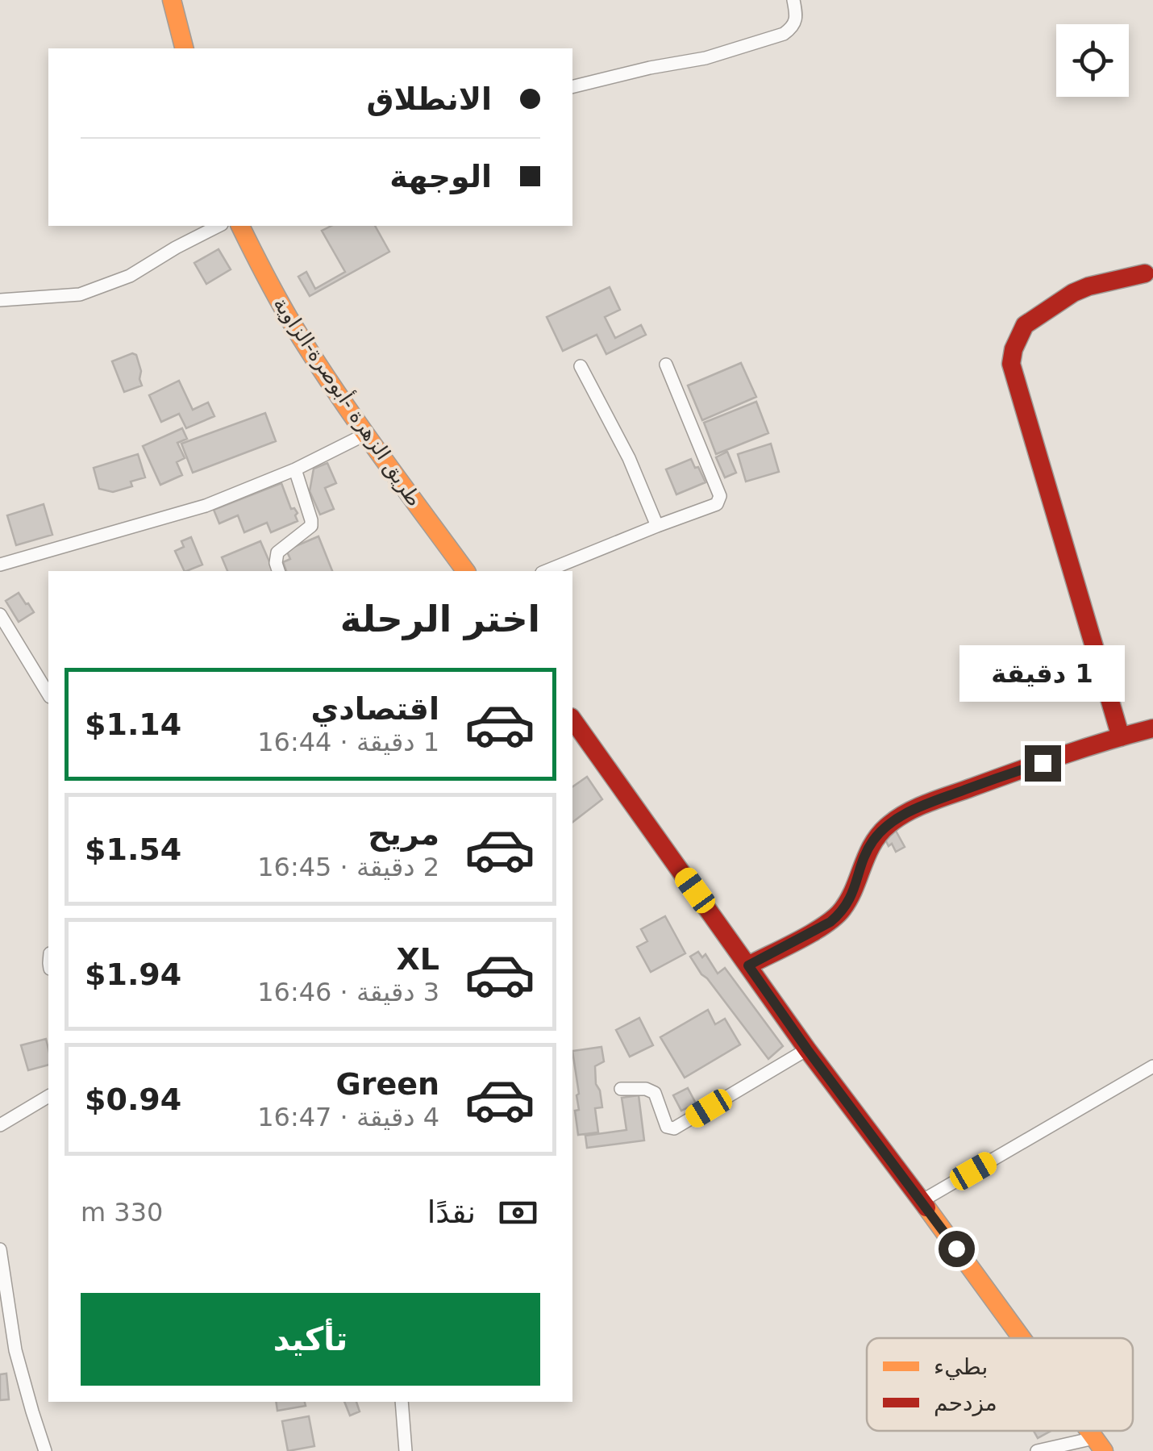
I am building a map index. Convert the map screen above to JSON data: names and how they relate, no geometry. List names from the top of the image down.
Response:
{
  "streets": {
    "main road": ["طريق الزهرة -أبوصرة-الزاوية"]
  },
  "legend": ["بطيء", "مزدحم"],
  "page": {
    "banner": ["الانطلاق", "الوجهة"],
    "heading": "اختر الرحلة",
    "bubble": "1 دقيقة",
    "list": [
      {
        "name": "اقتصادي",
        "note": "1 دقيقة · 16:44",
        "value": "$1.14"
      },
      {
        "name": "مريح",
        "note": "2 دقيقة · 16:45",
        "value": "$1.54"
      },
      {
        "name": "XL",
        "note": "3 دقيقة · 16:46",
        "value": "$1.94"
      },
      {
        "name": "Green",
        "note": "4 دقيقة · 16:47",
        "value": "$0.94"
      }
    ],
    "pay": ["نقدًا", "330 m"],
    "buttons": "تأكيد"
  }
}
